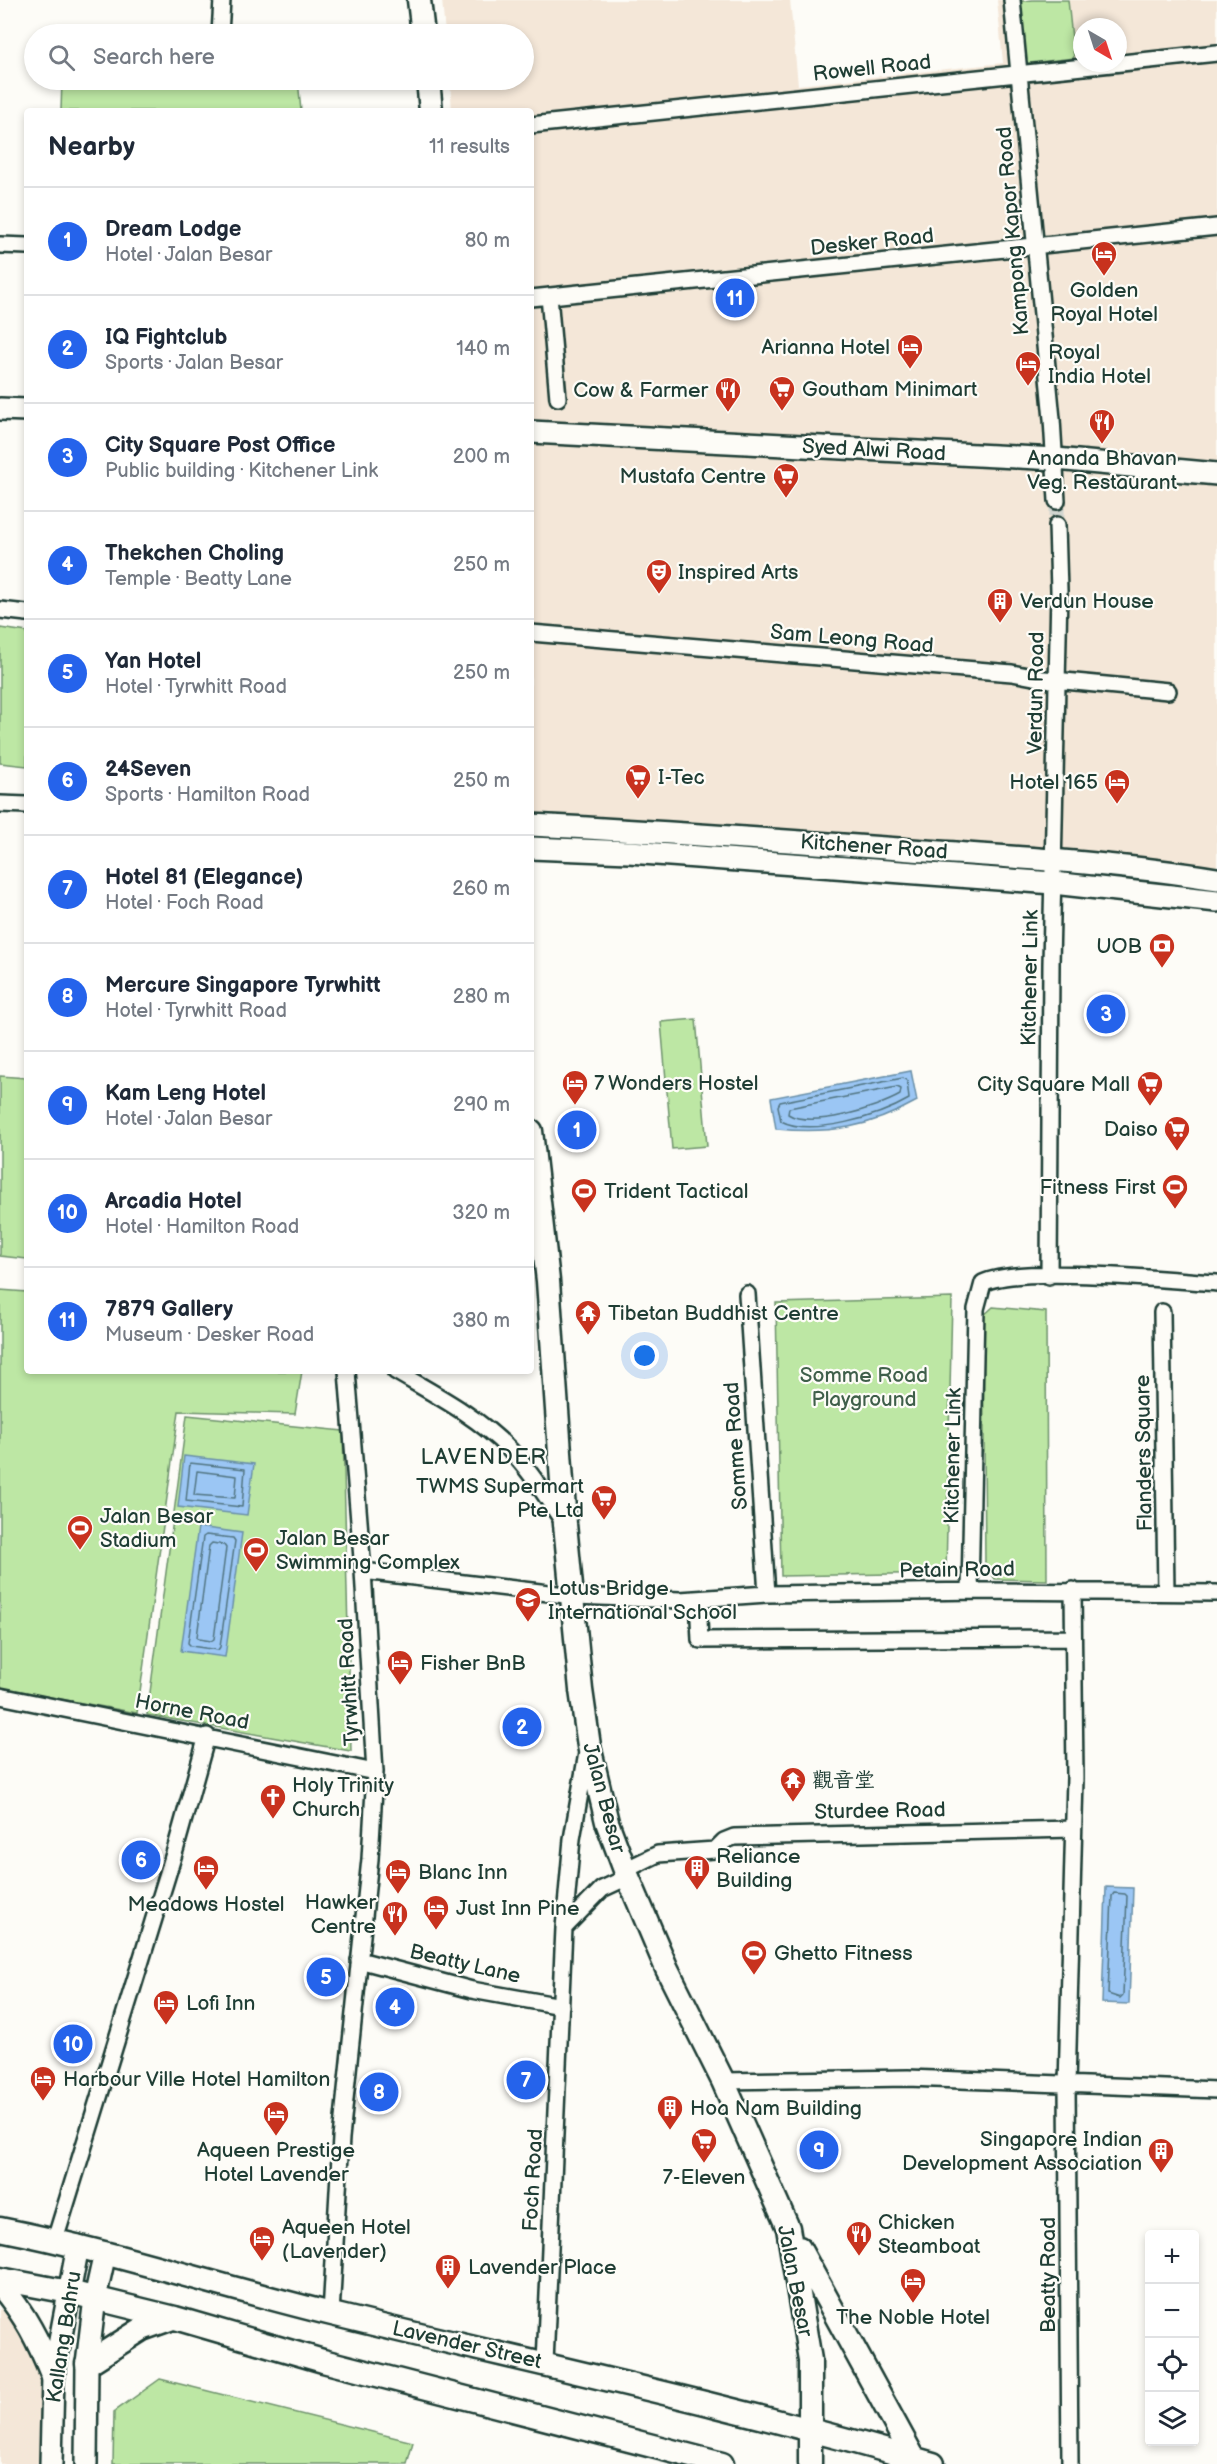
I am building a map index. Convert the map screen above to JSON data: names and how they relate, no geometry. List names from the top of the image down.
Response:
{
  "streets": {
    "main road": ["Jalan Besar", "Lavender Street"],
    "street": [
      "Rowell Road",
      "Kampong Kapor Road",
      "Desker Road",
      "Syed Alwi Road",
      "Sam Leong Road",
      "Verdun Road",
      "Kitchener Road",
      "Kitchener Link",
      "Somme Road",
      "Flanders Square",
      "Petain Road",
      "Tyrwhitt Road",
      "Horne Road",
      "Sturdee Road",
      "Beatty Lane",
      "Foch Road",
      "Beatty Road",
      "Kallang Bahru"
    ]
  },
  "crossings": [
    ["Rowell Road", "Kampong Kapor Road"],
    ["Kampong Kapor Road", "Desker Road"],
    ["Kampong Kapor Road", "Syed Alwi Road"],
    ["Sam Leong Road", "Verdun Road"],
    ["Verdun Road", "Kitchener Road"],
    ["Verdun Road", "Kitchener Link"],
    ["Kitchener Road", "Kitchener Link"],
    ["Kitchener Link", "Petain Road"],
    ["Somme Road", "Petain Road"],
    ["Flanders Square", "Petain Road"],
    ["Petain Road", "Tyrwhitt Road"],
    ["Petain Road", "Jalan Besar"],
    ["Tyrwhitt Road", "Horne Road"],
    ["Tyrwhitt Road", "Beatty Lane"],
    ["Tyrwhitt Road", "Lavender Street"],
    ["Jalan Besar", "Sturdee Road"],
    ["Jalan Besar", "Foch Road"],
    ["Jalan Besar", "Lavender Street"],
    ["Beatty Lane", "Foch Road"],
    ["Foch Road", "Lavender Street"],
    ["Kallang Bahru", "Lavender Street"]
  ],
  "districts": ["LAVENDER"],
  "parks": ["Somme Road Playground"],
  "places": {
    "hotel": [
      "Golden Royal Hotel",
      "Arianna Hotel",
      "Royal India Hotel",
      "Hotel 165",
      "7 Wonders Hostel",
      "Fisher BnB",
      "Meadows Hostel",
      "Blanc Inn",
      "Just Inn Pine",
      "Lofi Inn",
      "Harbour Ville Hotel Hamilton",
      "Aqueen Prestige Hotel Lavender",
      "Aqueen Hotel (Lavender)",
      "The Noble Hotel"
    ],
    "supermarket": [
      "Goutham Minimart",
      "Mustafa Centre",
      "I-Tec",
      "City Square Mall",
      "Daiso",
      "TWMS Supermart Pte Ltd",
      "7-Eleven"
    ],
    "restaurant": [
      "Cow & Farmer",
      "Ananda Bhavan Veg. Restaurant",
      "Hawker Centre",
      "Chicken Steamboat"
    ],
    "theatre": ["Inspired Arts"],
    "building": [
      "Verdun House",
      "Reliance Building",
      "Hoa Nam Building",
      "Singapore Indian Development Association",
      "Lavender Place"
    ],
    "bank": ["UOB"],
    "sports": [
      "Fitness First",
      "Trident Tactical",
      "Jalan Besar Stadium",
      "Jalan Besar Swimming Complex",
      "Ghetto Fitness"
    ],
    "temple": ["Tibetan Buddhist Centre", "觀音堂"],
    "school or university": ["Lotus Bridge International School"],
    "church": ["Holy Trinity Church"]
  },
  "north": "bottom right",
  "page": {
    "search": "Search here",
    "heading": ["Nearby", "11 results"],
    "list": [
      {
        "mark": "1",
        "name": "Dream Lodge",
        "note": "Hotel · Jalan Besar",
        "value": "80 m"
      },
      {
        "mark": "2",
        "name": "IQ Fightclub",
        "note": "Sports · Jalan Besar",
        "value": "140 m"
      },
      {
        "mark": "3",
        "name": "City Square Post Office",
        "note": "Public building · Kitchener Link",
        "value": "200 m"
      },
      {
        "mark": "4",
        "name": "Thekchen Choling",
        "note": "Temple · Beatty Lane",
        "value": "250 m"
      },
      {
        "mark": "5",
        "name": "Yan Hotel",
        "note": "Hotel · Tyrwhitt Road",
        "value": "250 m"
      },
      {
        "mark": "6",
        "name": "24Seven",
        "note": "Sports · Hamilton Road",
        "value": "250 m"
      },
      {
        "mark": "7",
        "name": "Hotel 81 (Elegance)",
        "note": "Hotel · Foch Road",
        "value": "260 m"
      },
      {
        "mark": "8",
        "name": "Mercure Singapore Tyrwhitt",
        "note": "Hotel · Tyrwhitt Road",
        "value": "280 m"
      },
      {
        "mark": "9",
        "name": "Kam Leng Hotel",
        "note": "Hotel · Jalan Besar",
        "value": "290 m"
      },
      {
        "mark": "10",
        "name": "Arcadia Hotel",
        "note": "Hotel · Hamilton Road",
        "value": "320 m"
      },
      {
        "mark": "11",
        "name": "7879 Gallery",
        "note": "Museum · Desker Road",
        "value": "380 m"
      }
    ],
    "pins": [
      "11",
      "3",
      "1",
      "2",
      "6",
      "5",
      "4",
      "10",
      "7",
      "8",
      "9"
    ],
    "map_buttons": ["+", "−"]
  }
}
